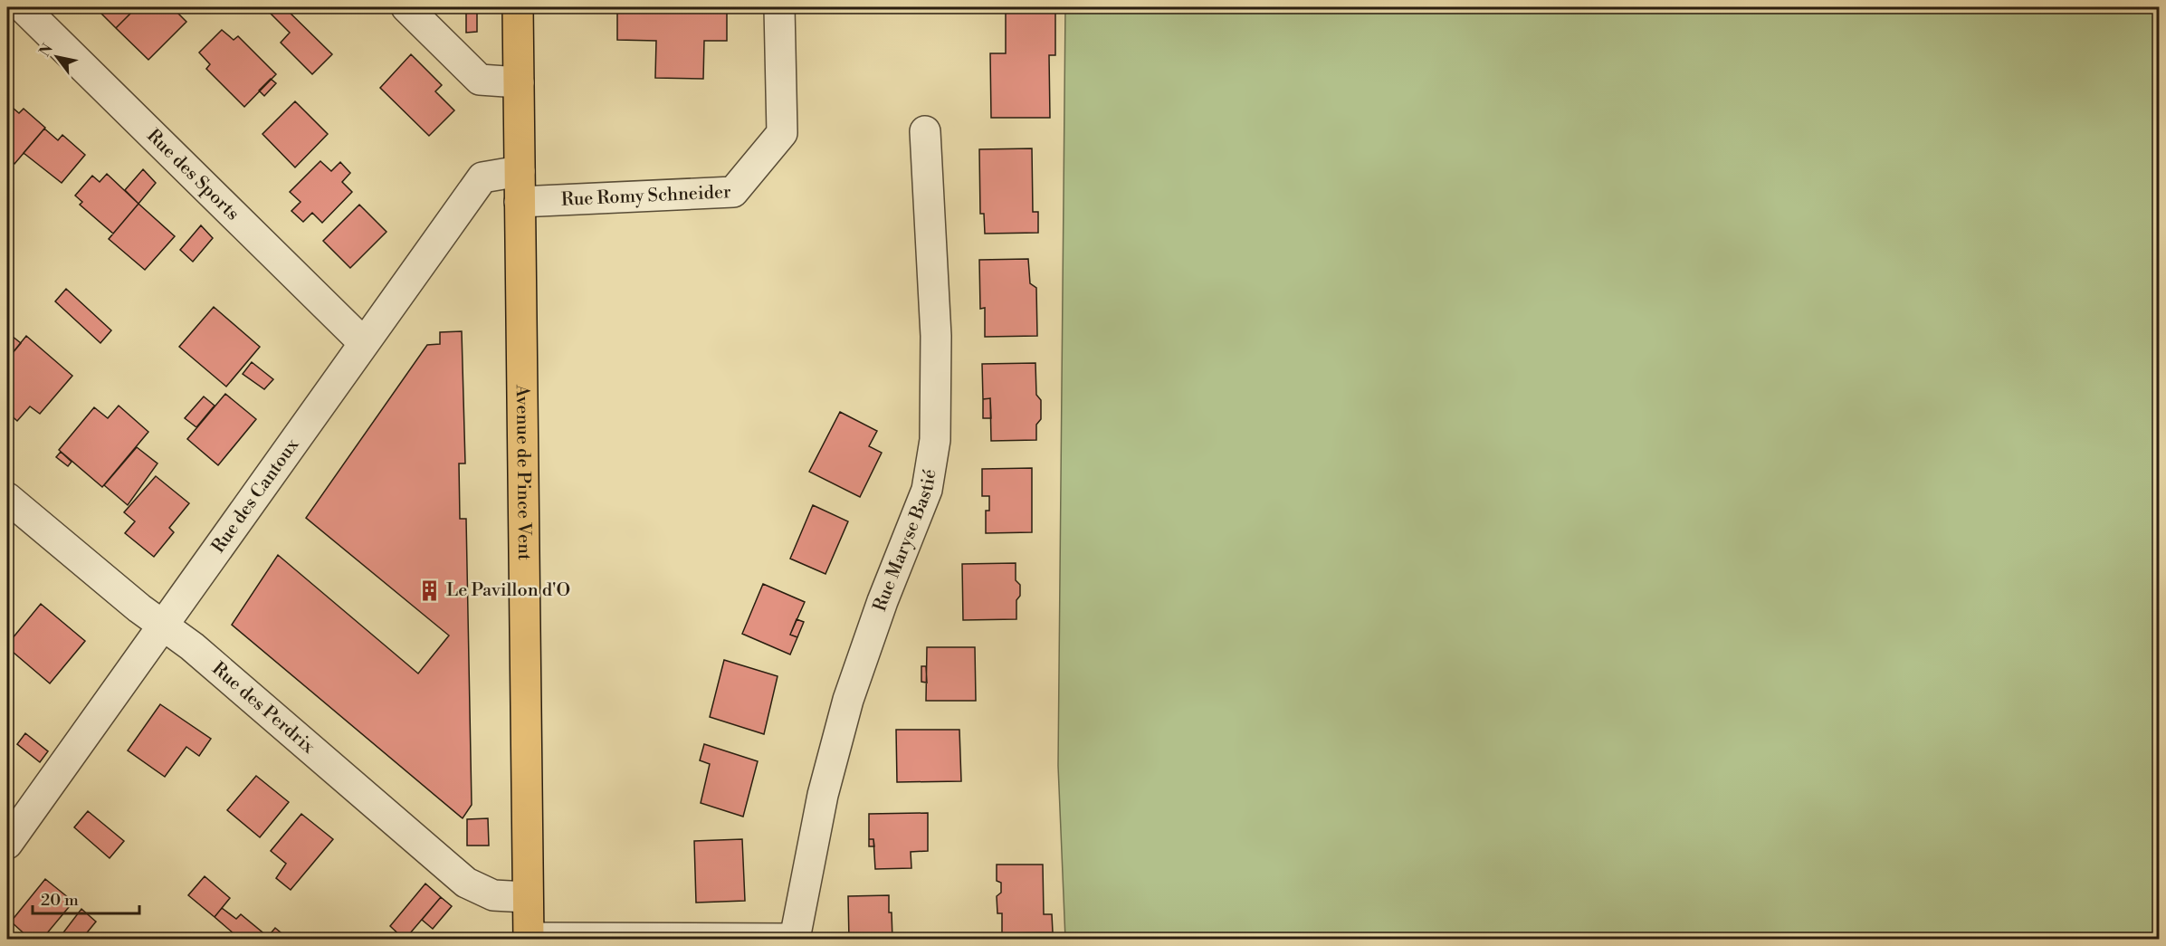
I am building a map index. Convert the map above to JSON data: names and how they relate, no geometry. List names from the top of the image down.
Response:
{
  "streets": {
    "main road": ["Avenue de Pince Vent"],
    "street": [
      "Rue des Sports",
      "Rue Romy Schneider",
      "Rue des Cantoux",
      "Rue Maryse Bastié",
      "Rue des Perdrix"
    ]
  },
  "crossings": [
    ["Rue des Sports", "Rue des Cantoux"],
    ["Rue Romy Schneider", "Avenue de Pince Vent"],
    ["Avenue de Pince Vent", "Rue des Cantoux"],
    ["Avenue de Pince Vent", "Rue des Perdrix"],
    ["Rue des Cantoux", "Rue des Perdrix"]
  ],
  "places": {
    "building": ["Le Pavillon d'O"]
  },
  "scale_bar": "20 m",
  "north": "top left"
}
